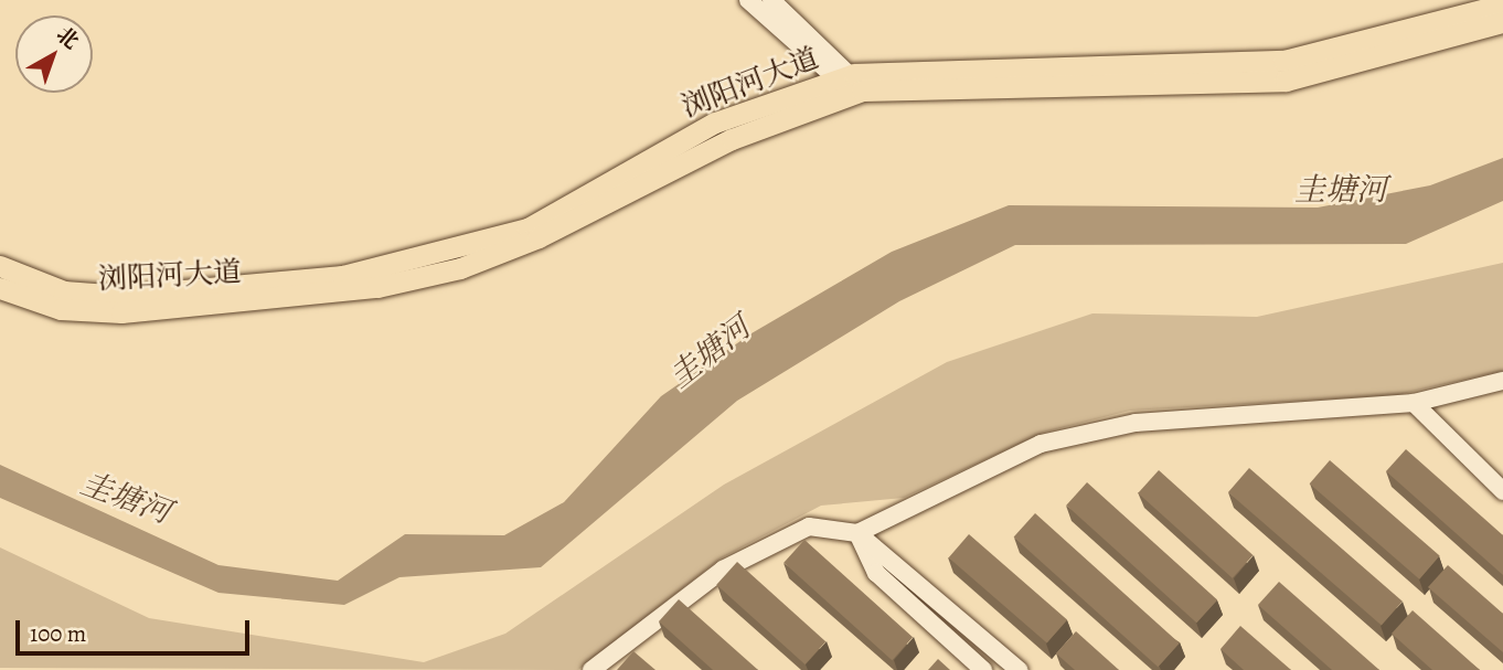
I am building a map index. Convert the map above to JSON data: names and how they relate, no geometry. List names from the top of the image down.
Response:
{
  "streets": {
    "main road": ["浏阳河大道"]
  },
  "water": ["圭塘河"],
  "scale_bar": "100 m",
  "north": "top right"
}
